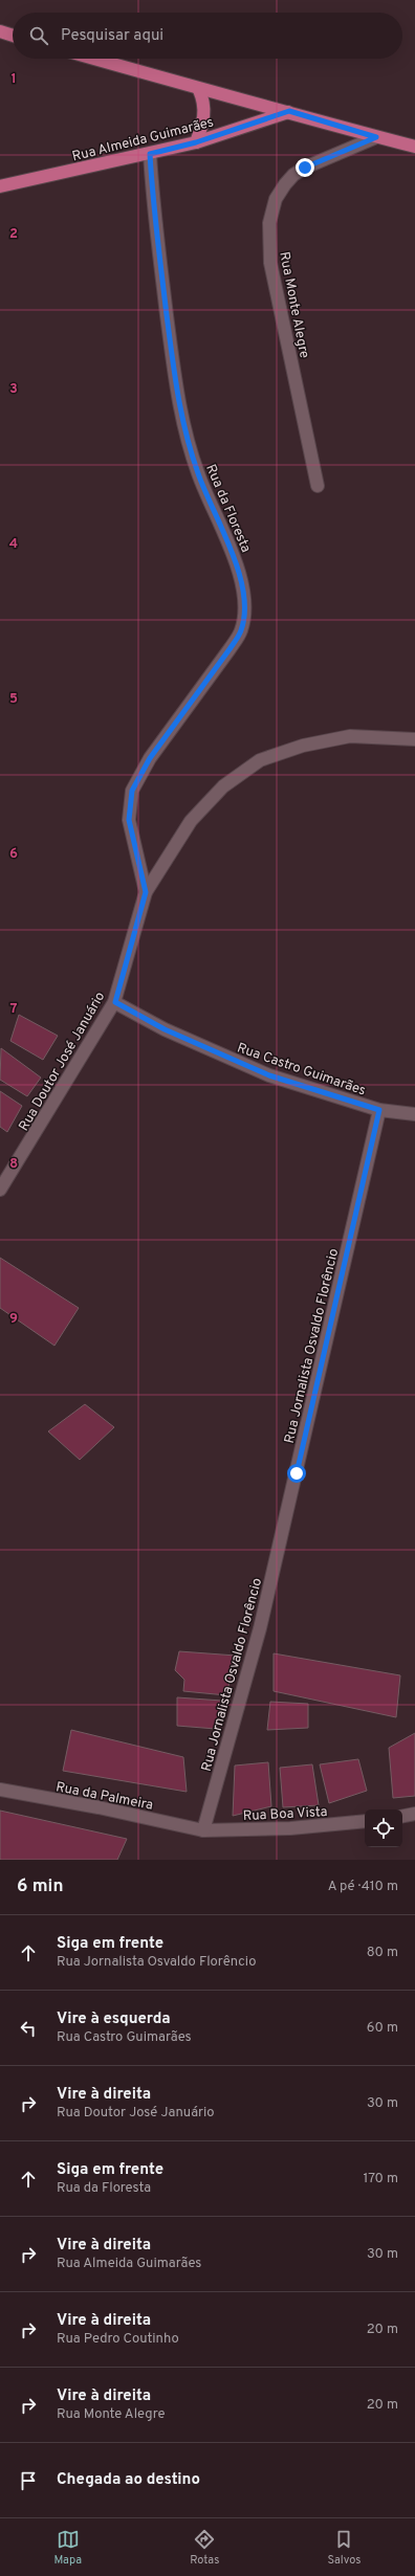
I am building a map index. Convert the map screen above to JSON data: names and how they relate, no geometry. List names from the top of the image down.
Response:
{
  "streets": {
    "main road": ["Rua Almeida Guimarães"],
    "street": [
      "Rua Monte Alegre",
      "Rua da Floresta",
      "Rua Doutor José Januário",
      "Rua Castro Guimarães",
      "Rua Jornalista Osvaldo Florêncio",
      "Rua da Palmeira",
      "Rua Boa Vista"
    ]
  },
  "crossings": [
    ["Rua Almeida Guimarães", "Rua da Floresta"],
    ["Rua da Floresta", "Rua Doutor José Januário"],
    ["Rua Doutor José Januário", "Rua Castro Guimarães"],
    ["Rua Castro Guimarães", "Rua Jornalista Osvaldo Florêncio"],
    ["Rua Jornalista Osvaldo Florêncio", "Rua da Palmeira"],
    ["Rua Jornalista Osvaldo Florêncio", "Rua Boa Vista"],
    ["Rua da Palmeira", "Rua Boa Vista"]
  ],
  "page": {
    "search": "Pesquisar aqui",
    "heading": ["6 min", "A pé · 410 m"],
    "list": [
      ["Siga em frente", "Rua Jornalista Osvaldo Florêncio", "80 m"],
      ["Vire à esquerda", "Rua Castro Guimarães", "60 m"],
      ["Vire à direita", "Rua Doutor José Januário", "30 m"],
      ["Siga em frente", "Rua da Floresta", "170 m"],
      ["Vire à direita", "Rua Almeida Guimarães", "30 m"],
      ["Vire à direita", "Rua Pedro Coutinho", "20 m"],
      ["Vire à direita", "Rua Monte Alegre", "20 m"],
      "Chegada ao destino"
    ],
    "nav": ["Mapa", "Rotas", "Salvos"]
  },
  "grid": {
    "rows": [
      "1",
      "2",
      "3",
      "4",
      "5",
      "6",
      "7",
      "8",
      "9"
    ]
  }
}
